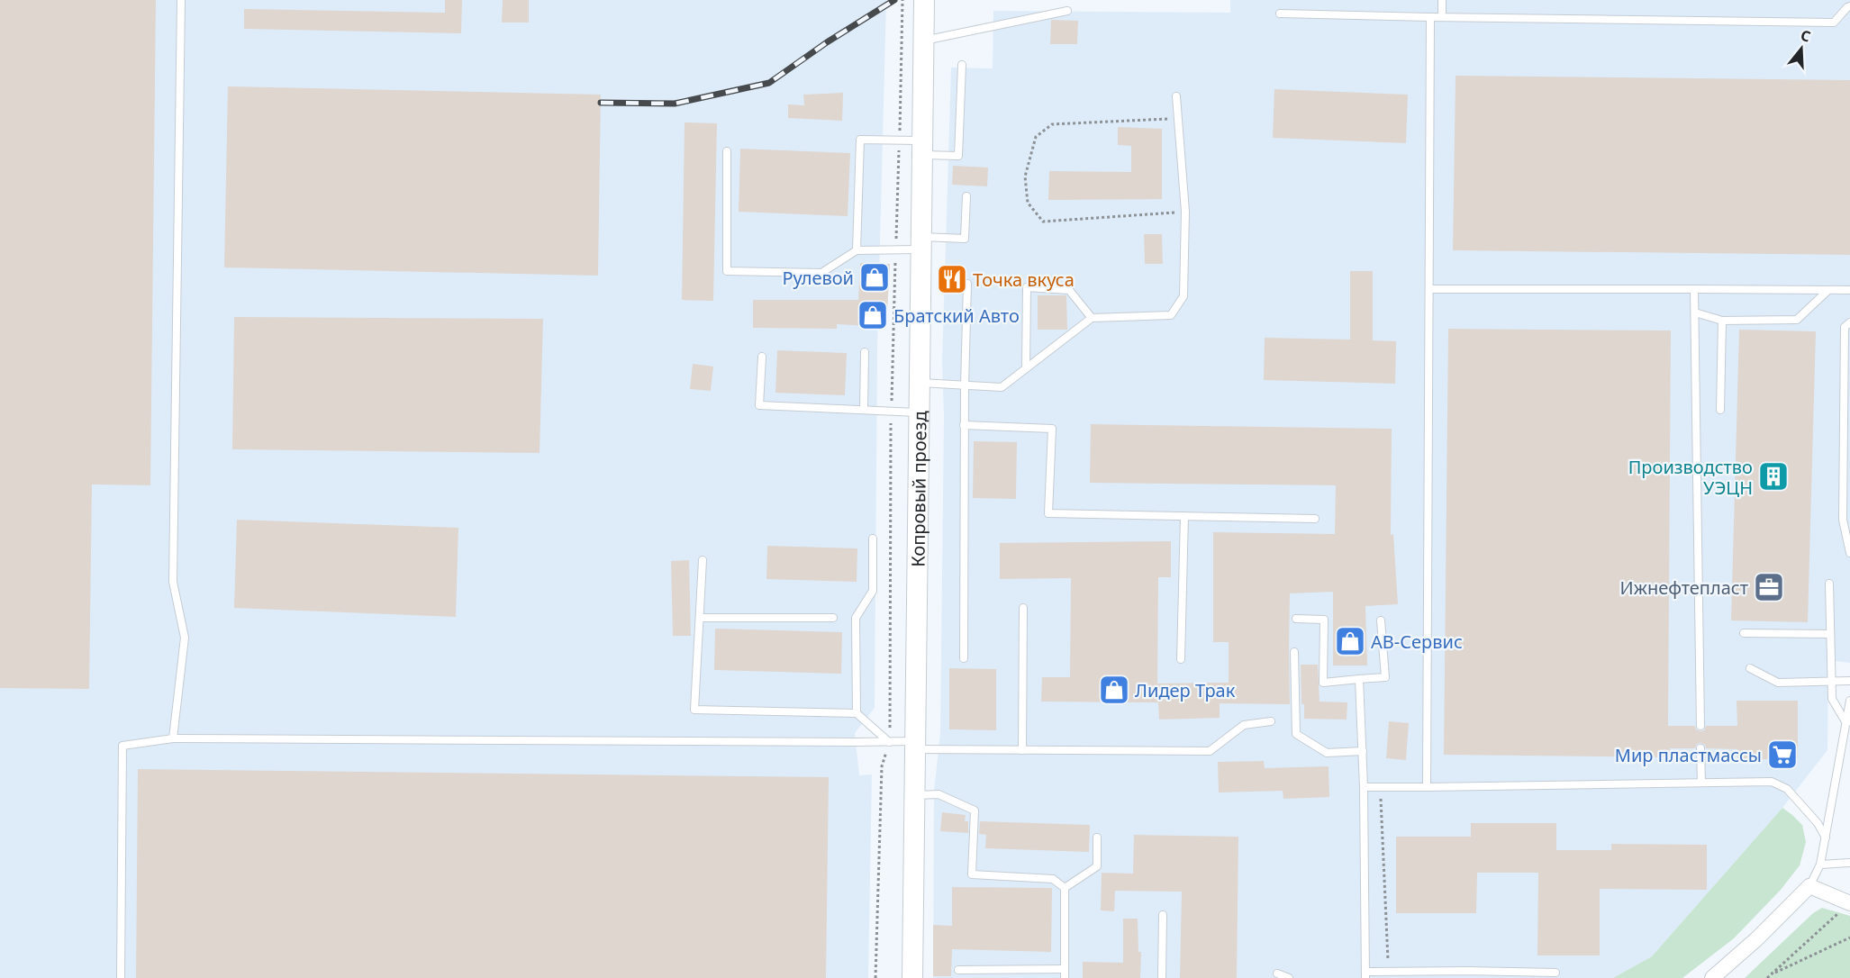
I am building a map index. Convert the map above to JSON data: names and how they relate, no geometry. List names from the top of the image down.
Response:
{
  "streets": {
    "main road": ["Копровый проезд"]
  },
  "places": {
    "shop": [
      "Рулевой",
      "Братский Авто",
      "АВ-Сервис",
      "Лидер Трак"
    ],
    "restaurant": ["Точка вкуса"],
    "building": ["Производство УЭЦН"],
    "office": ["Ижнефтепласт"],
    "supermarket": ["Мир пластмассы"]
  },
  "north": "top"
}
